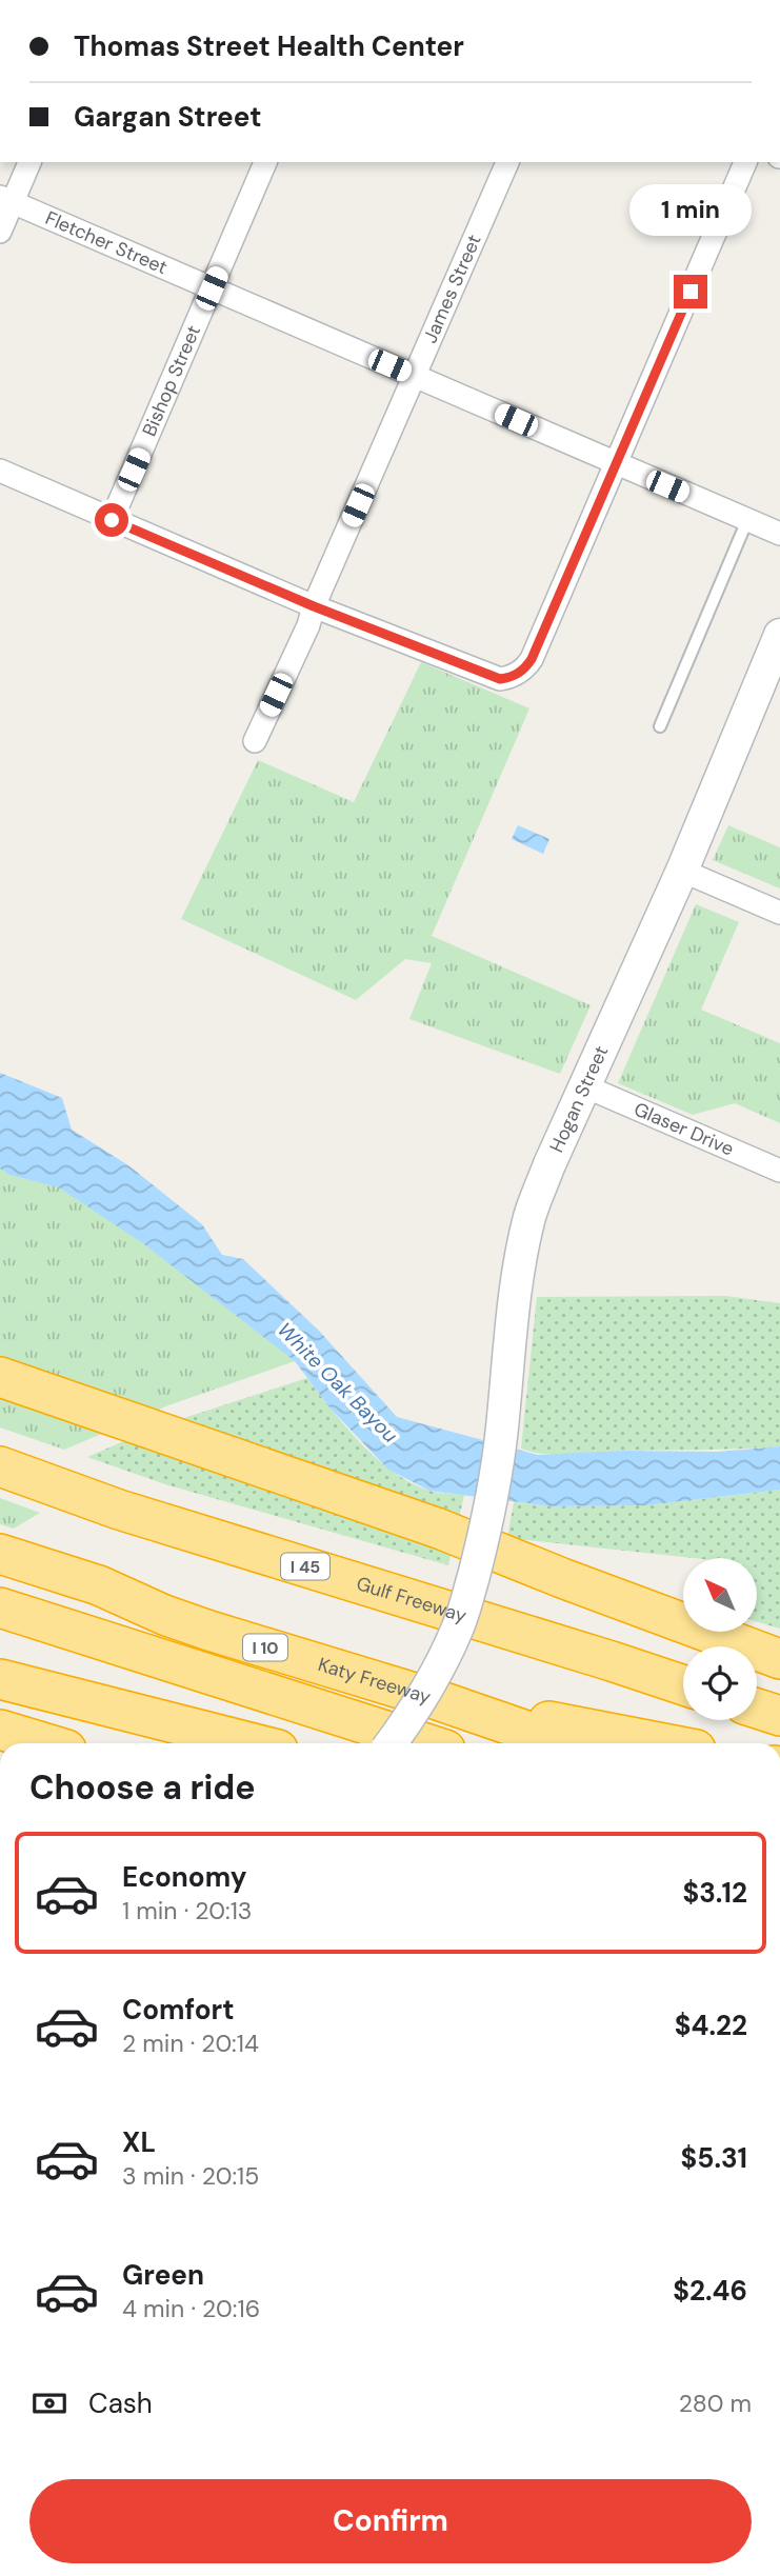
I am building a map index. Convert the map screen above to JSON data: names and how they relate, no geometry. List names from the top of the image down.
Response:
{
  "streets": {
    "highway": [
      "I 45",
      "Gulf Freeway",
      "I 10",
      "Katy Freeway"
    ],
    "main road": ["Hogan Street"],
    "street": [
      "Fletcher Street",
      "James Street",
      "Bishop Street",
      "Glaser Drive"
    ]
  },
  "crossings": [
    ["Fletcher Street", "James Street"],
    ["Fletcher Street", "Bishop Street"],
    ["Hogan Street", "Glaser Drive"]
  ],
  "water": ["White Oak Bayou"],
  "north": "top left",
  "page": {
    "banner": ["Thomas Street Health Center", "Gargan Street"],
    "bubble": "1 min",
    "heading": "Choose a ride",
    "list": [
      {
        "name": "Economy",
        "note": "1 min · 20:13",
        "value": "$3.12"
      },
      {
        "name": "Comfort",
        "note": "2 min · 20:14",
        "value": "$4.22"
      },
      {
        "name": "XL",
        "note": "3 min · 20:15",
        "value": "$5.31"
      },
      {
        "name": "Green",
        "note": "4 min · 20:16",
        "value": "$2.46"
      }
    ],
    "pay": ["Cash", "280 m"],
    "buttons": "Confirm"
  }
}
